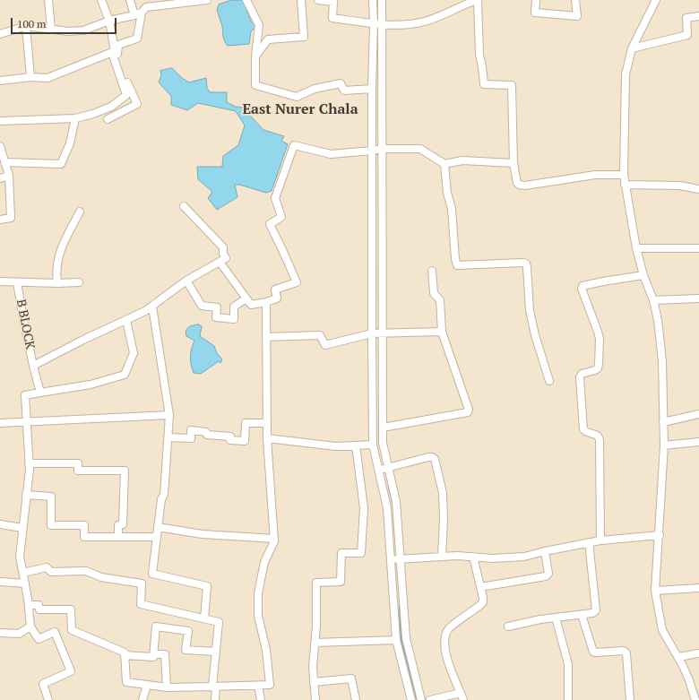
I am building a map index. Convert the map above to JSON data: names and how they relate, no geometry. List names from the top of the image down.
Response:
{
  "streets": {
    "street": ["B BLOCK"]
  },
  "districts": ["East Nurer Chala"],
  "scale_bar": "100 m"
}
